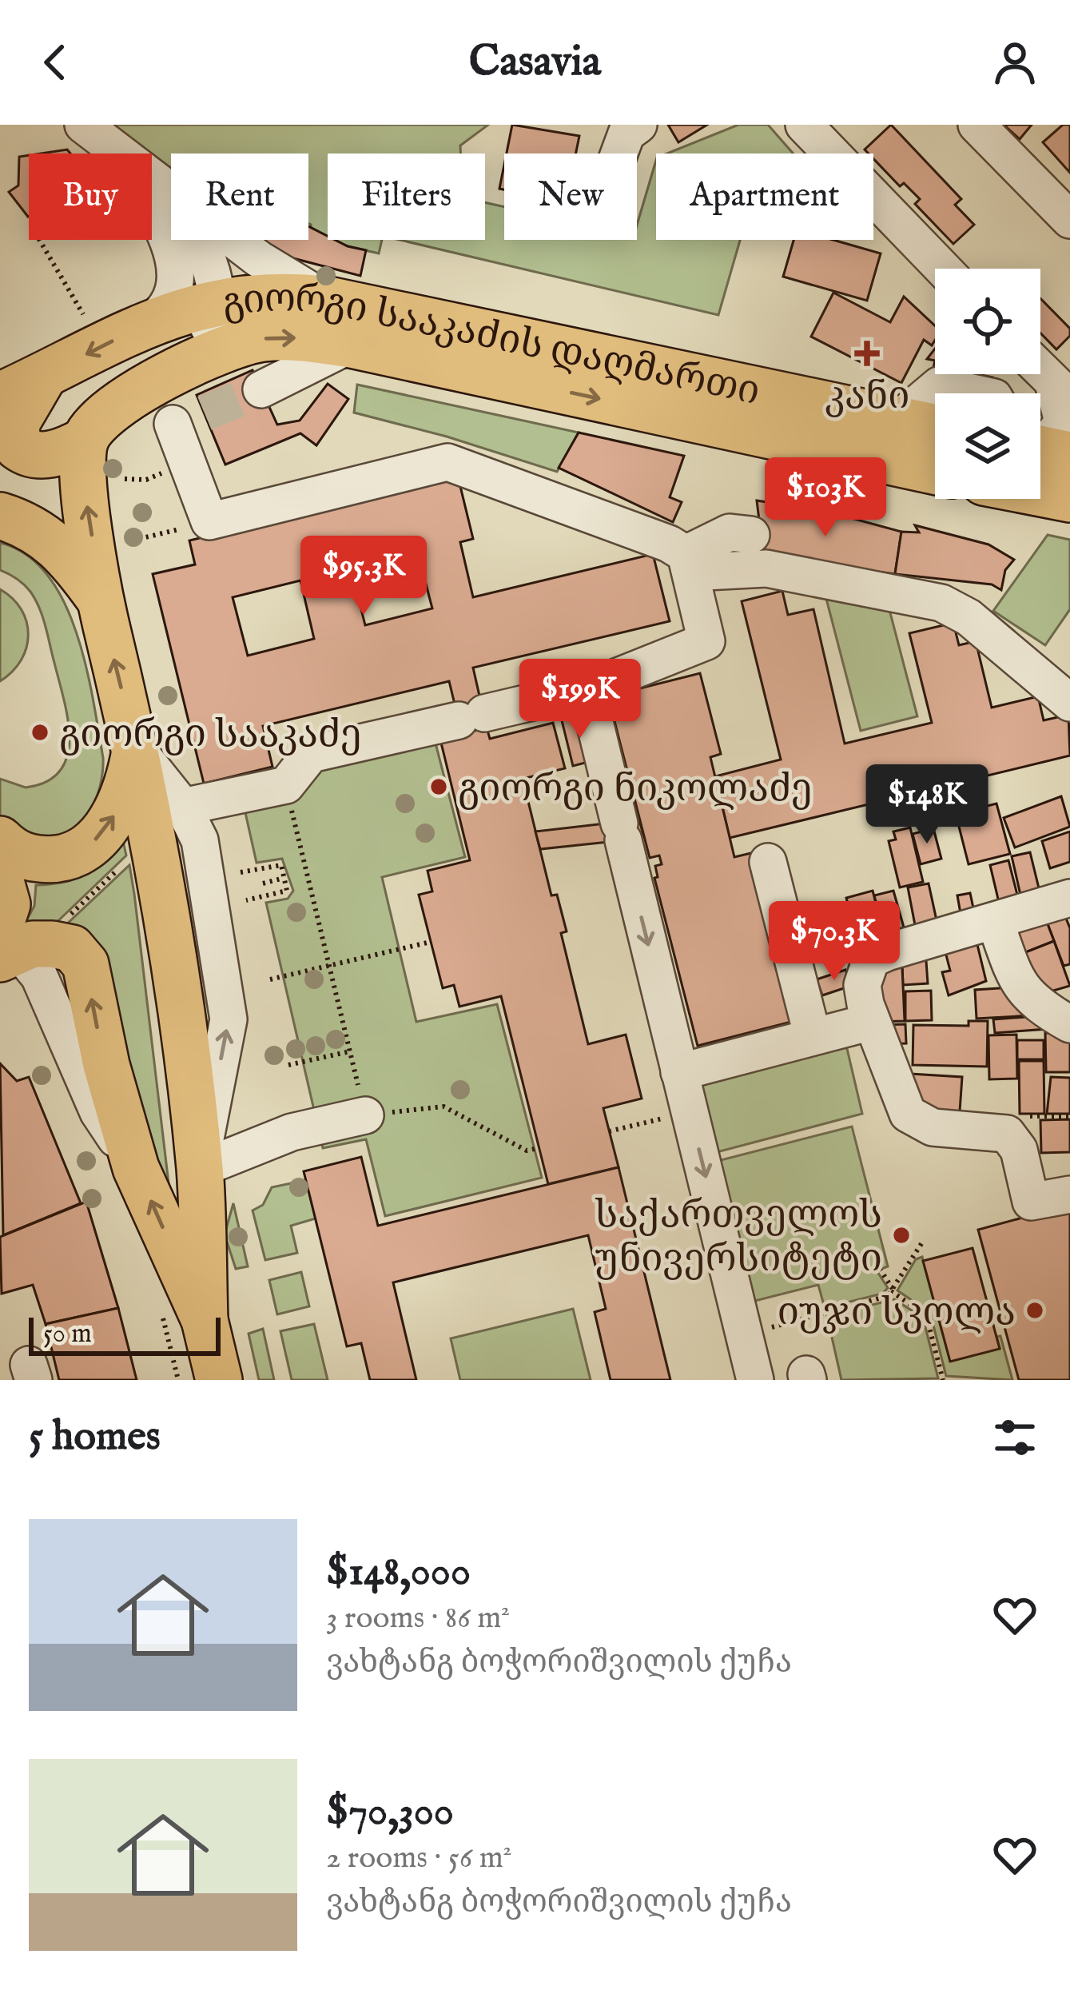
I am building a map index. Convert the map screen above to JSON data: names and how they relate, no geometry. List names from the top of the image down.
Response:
{
  "streets": {
    "main road": ["გიორგი სააკაძის დაღმართი"]
  },
  "places": {
    "health": ["კანი"],
    "other": [
      "გიორგი სააკაძე",
      "გიორგი ნიკოლაძე",
      "საქართველოს უნივერსიტეტი",
      "იუჯი სკოლა"
    ]
  },
  "scale_bar": "50 m",
  "page": {
    "header": "Casavia",
    "chip": [
      "Buy",
      "Rent",
      "Filters",
      "New",
      "Apartment"
    ],
    "price": [
      "$103K",
      "$95.3K",
      "$199K",
      "$148K",
      "$70.3K"
    ],
    "scale": "50 m",
    "heading": "5 homes",
    "list": [
      {
        "name": "$148,000",
        "note": "3 rooms · 86 m² · ვახტანგ ბოჭორიშვილის ქუჩა"
      },
      {
        "name": "$70,300",
        "note": "2 rooms · 56 m² · ვახტანგ ბოჭორიშვილის ქუჩა"
      }
    ]
  }
}
